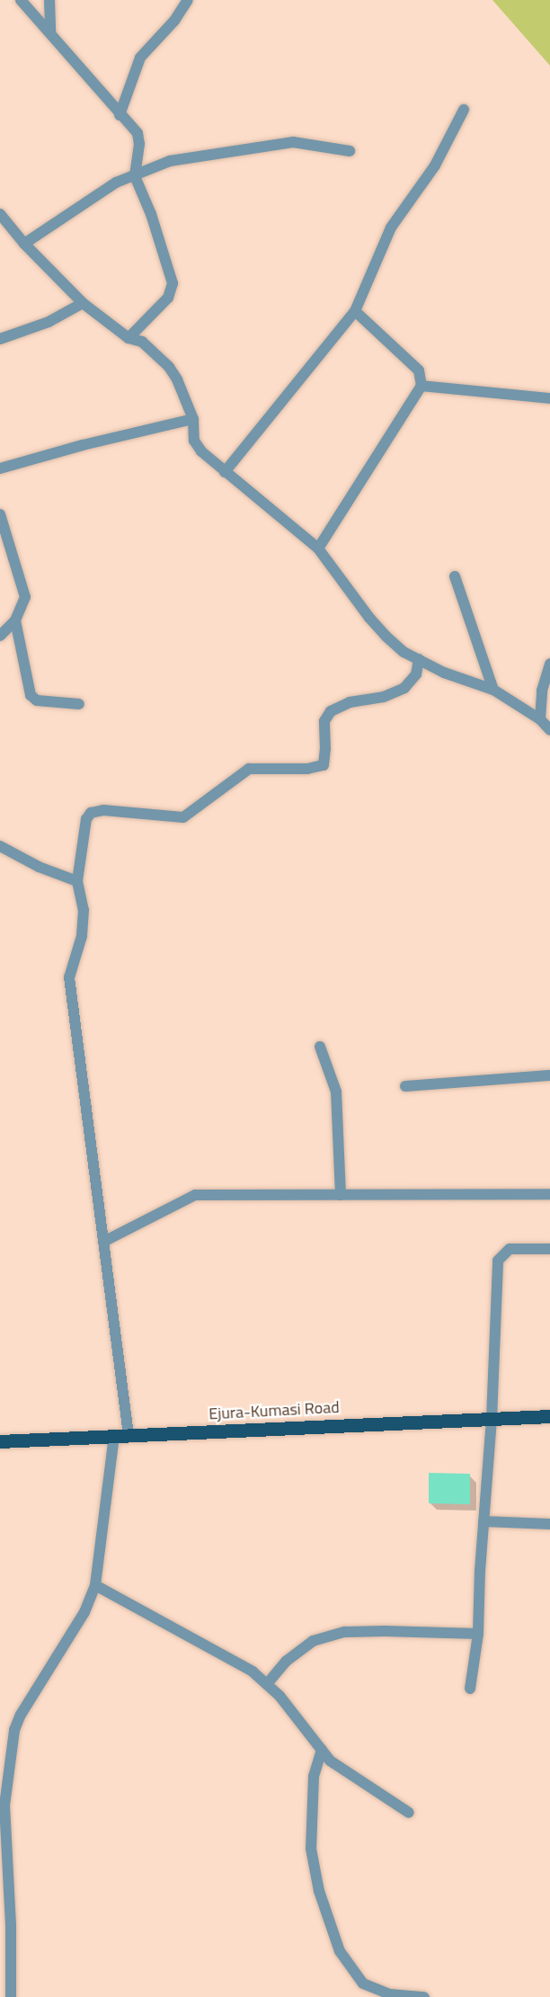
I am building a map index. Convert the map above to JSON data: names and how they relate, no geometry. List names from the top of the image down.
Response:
{
  "streets": {
    "main road": ["Ejura-Kumasi Road"]
  }
}
